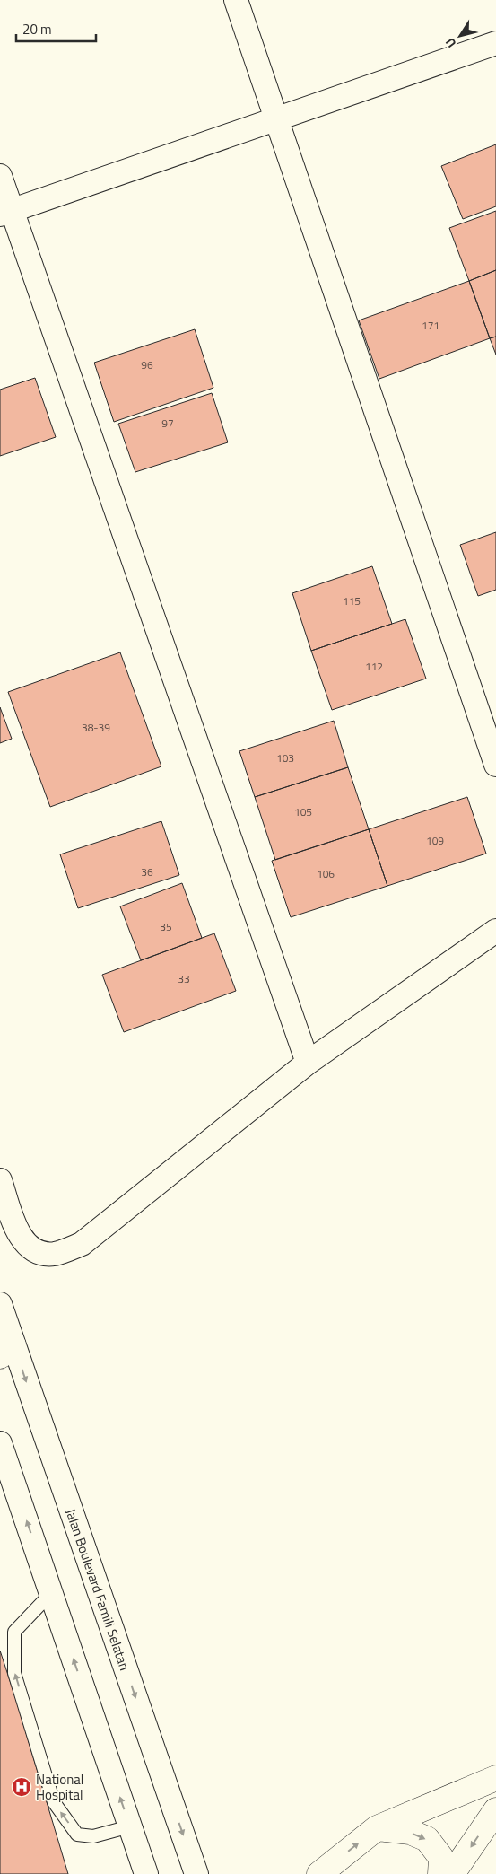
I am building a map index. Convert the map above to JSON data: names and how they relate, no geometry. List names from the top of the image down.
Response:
{
  "streets": {
    "street": ["Jalan Boulevard Famili Selatan"]
  },
  "places": {
    "hospital": ["National Hospital"]
  },
  "house_numbers": [
    "171",
    "96",
    "97",
    "115",
    "112",
    "38-39",
    "103",
    "105",
    "109",
    "36",
    "106",
    "35",
    "33"
  ],
  "scale_bar": "20 m",
  "north": "bottom left"
}
